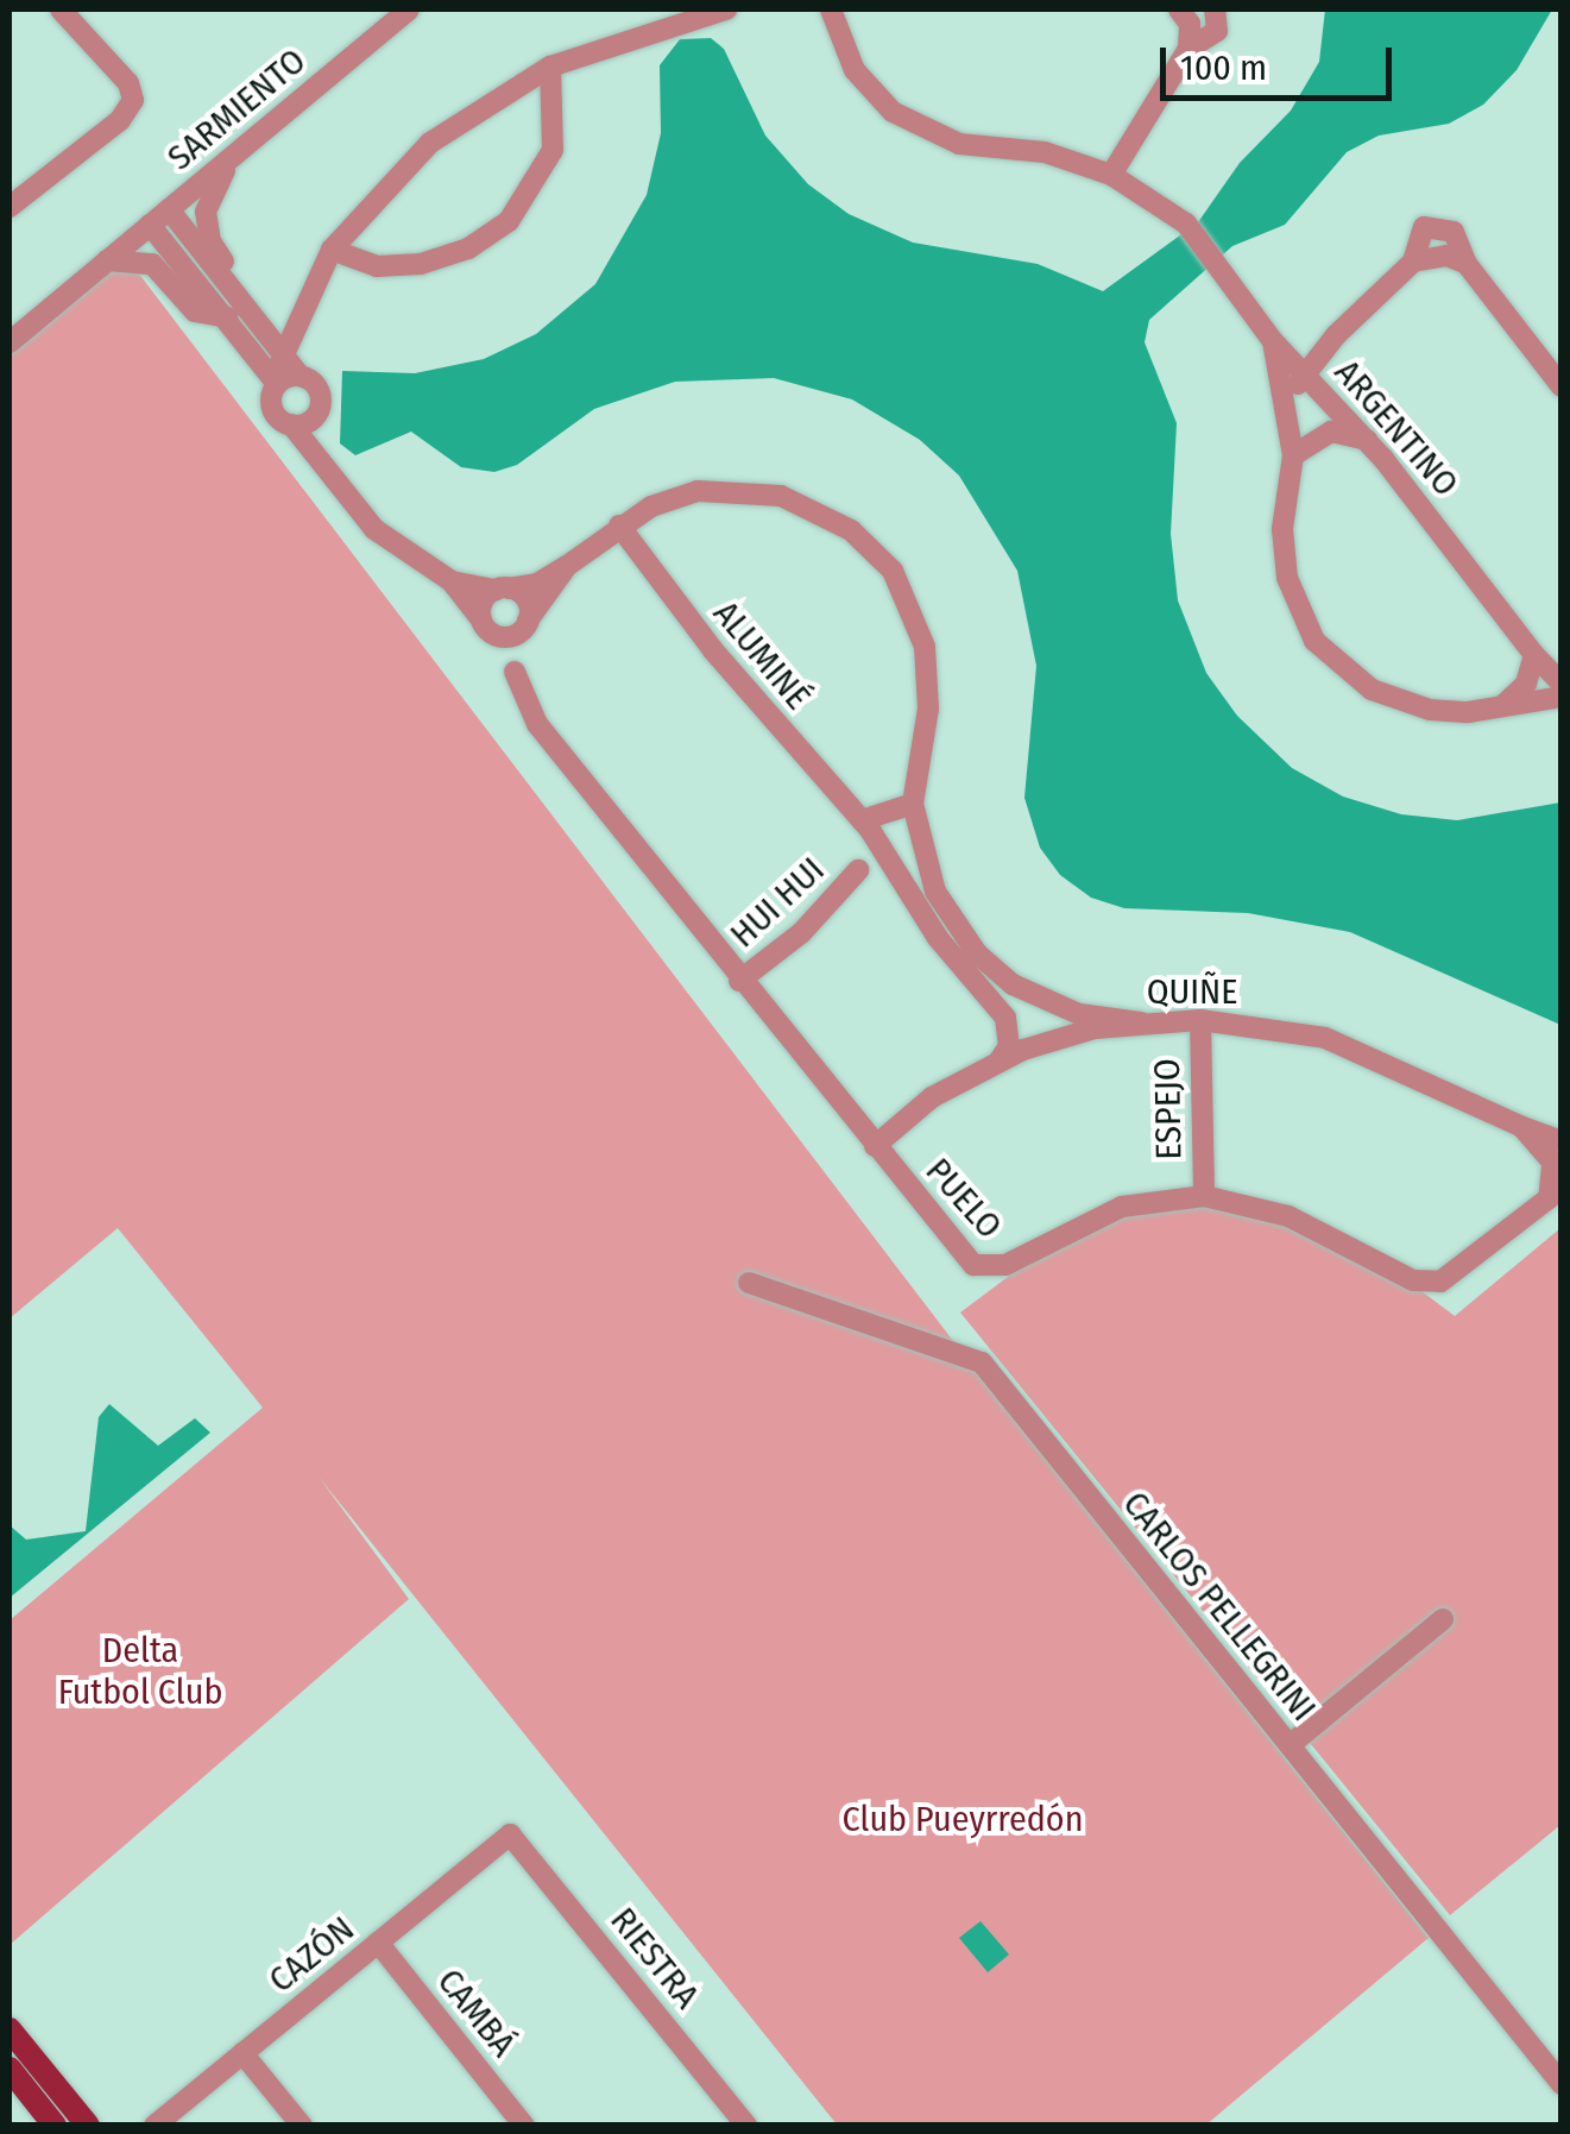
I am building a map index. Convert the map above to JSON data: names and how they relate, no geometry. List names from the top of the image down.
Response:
{
  "streets": {
    "street": [
      "SARMIENTO",
      "ARGENTINO",
      "ALUMINÉ",
      "HUI HUI",
      "QUIÑE",
      "ESPEJO",
      "PUELO",
      "CARLOS PELLEGRINI",
      "CAZÓN",
      "RIESTRA",
      "CAMBÁ"
    ]
  },
  "crossings": [
    ["ALUMINÉ", "QUIÑE"],
    ["HUI HUI", "PUELO"],
    ["QUIÑE", "ESPEJO"],
    ["QUIÑE", "PUELO"],
    ["ESPEJO", "PUELO"],
    ["CAZÓN", "RIESTRA"],
    ["CAZÓN", "CAMBÁ"]
  ],
  "parks": ["Delta Futbol Club", "Club Pueyrredón"],
  "scale_bar": "100 m"
}
